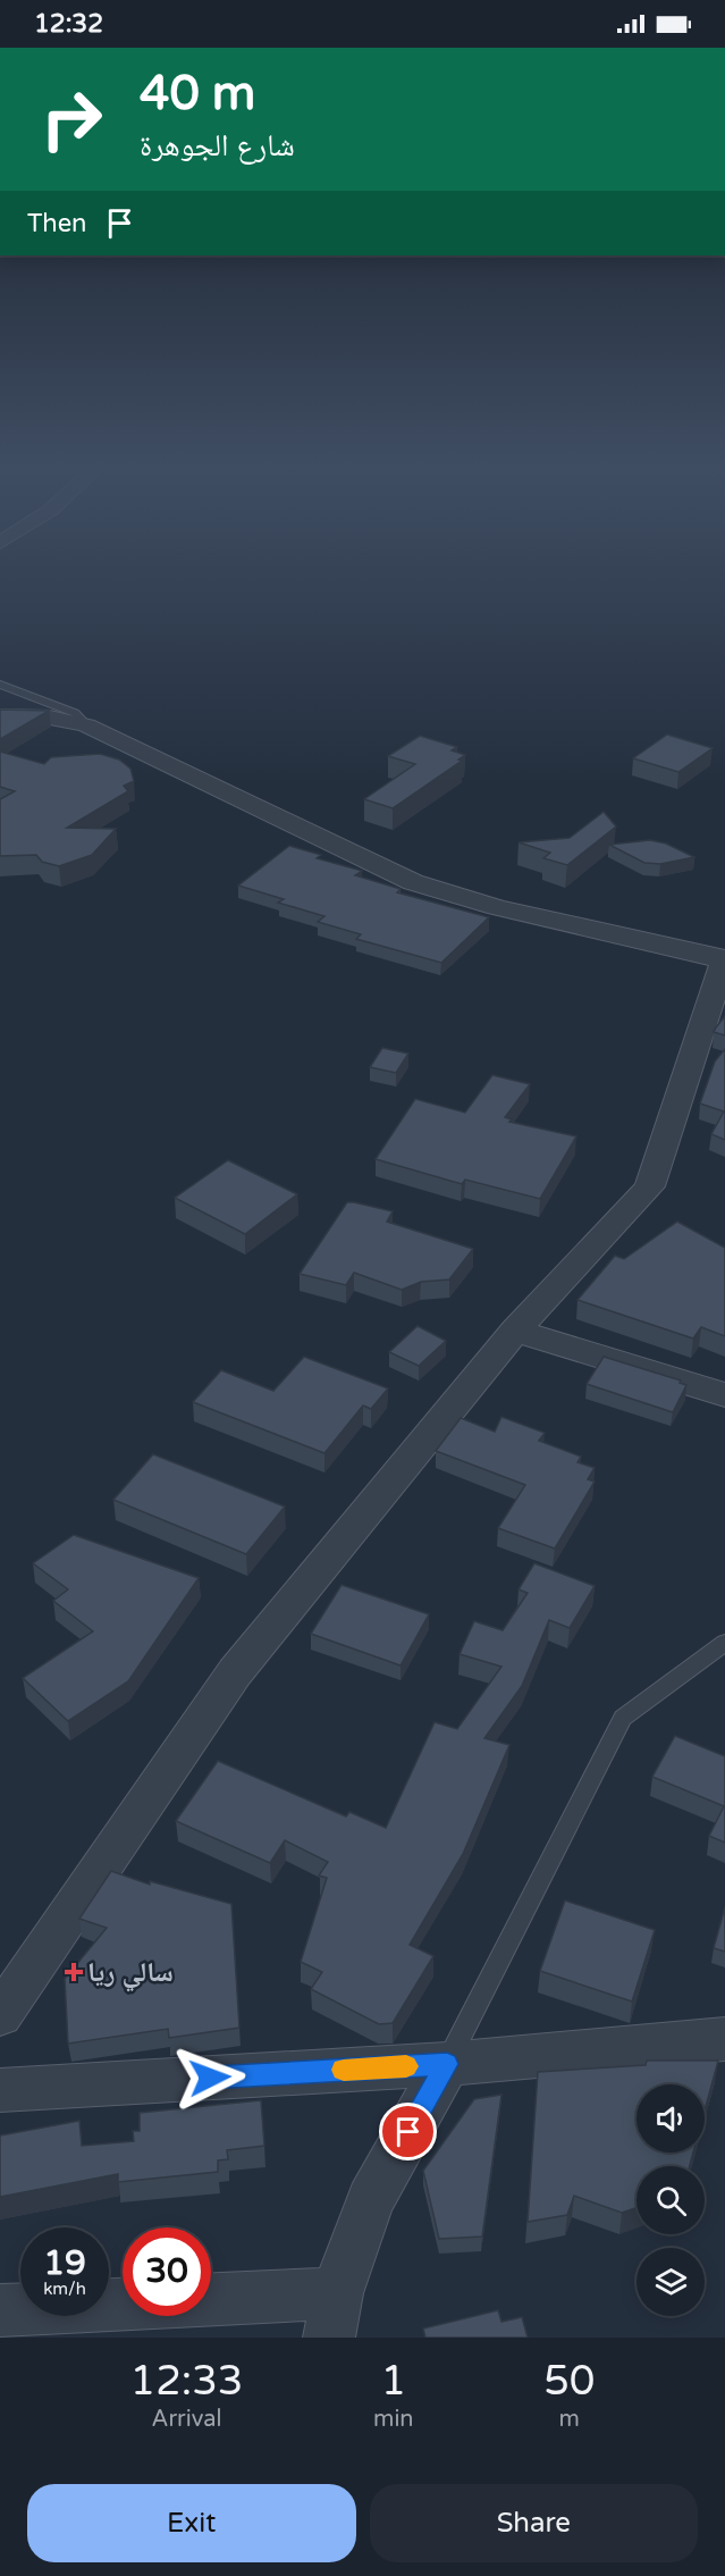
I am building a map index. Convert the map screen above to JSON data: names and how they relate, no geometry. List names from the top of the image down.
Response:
{
  "places": {
    "health": ["سالي ريا"]
  },
  "page": {
    "status": "12:32",
    "turn": ["40 m", "شارع الجوهرة"],
    "then": "Then",
    "speed": "19 km/h",
    "limit": "30",
    "eta": [
      "12:33",
      "Arrival",
      "1",
      "min",
      "50",
      "m"
    ],
    "buttons": ["Exit", "Share"]
  }
}
